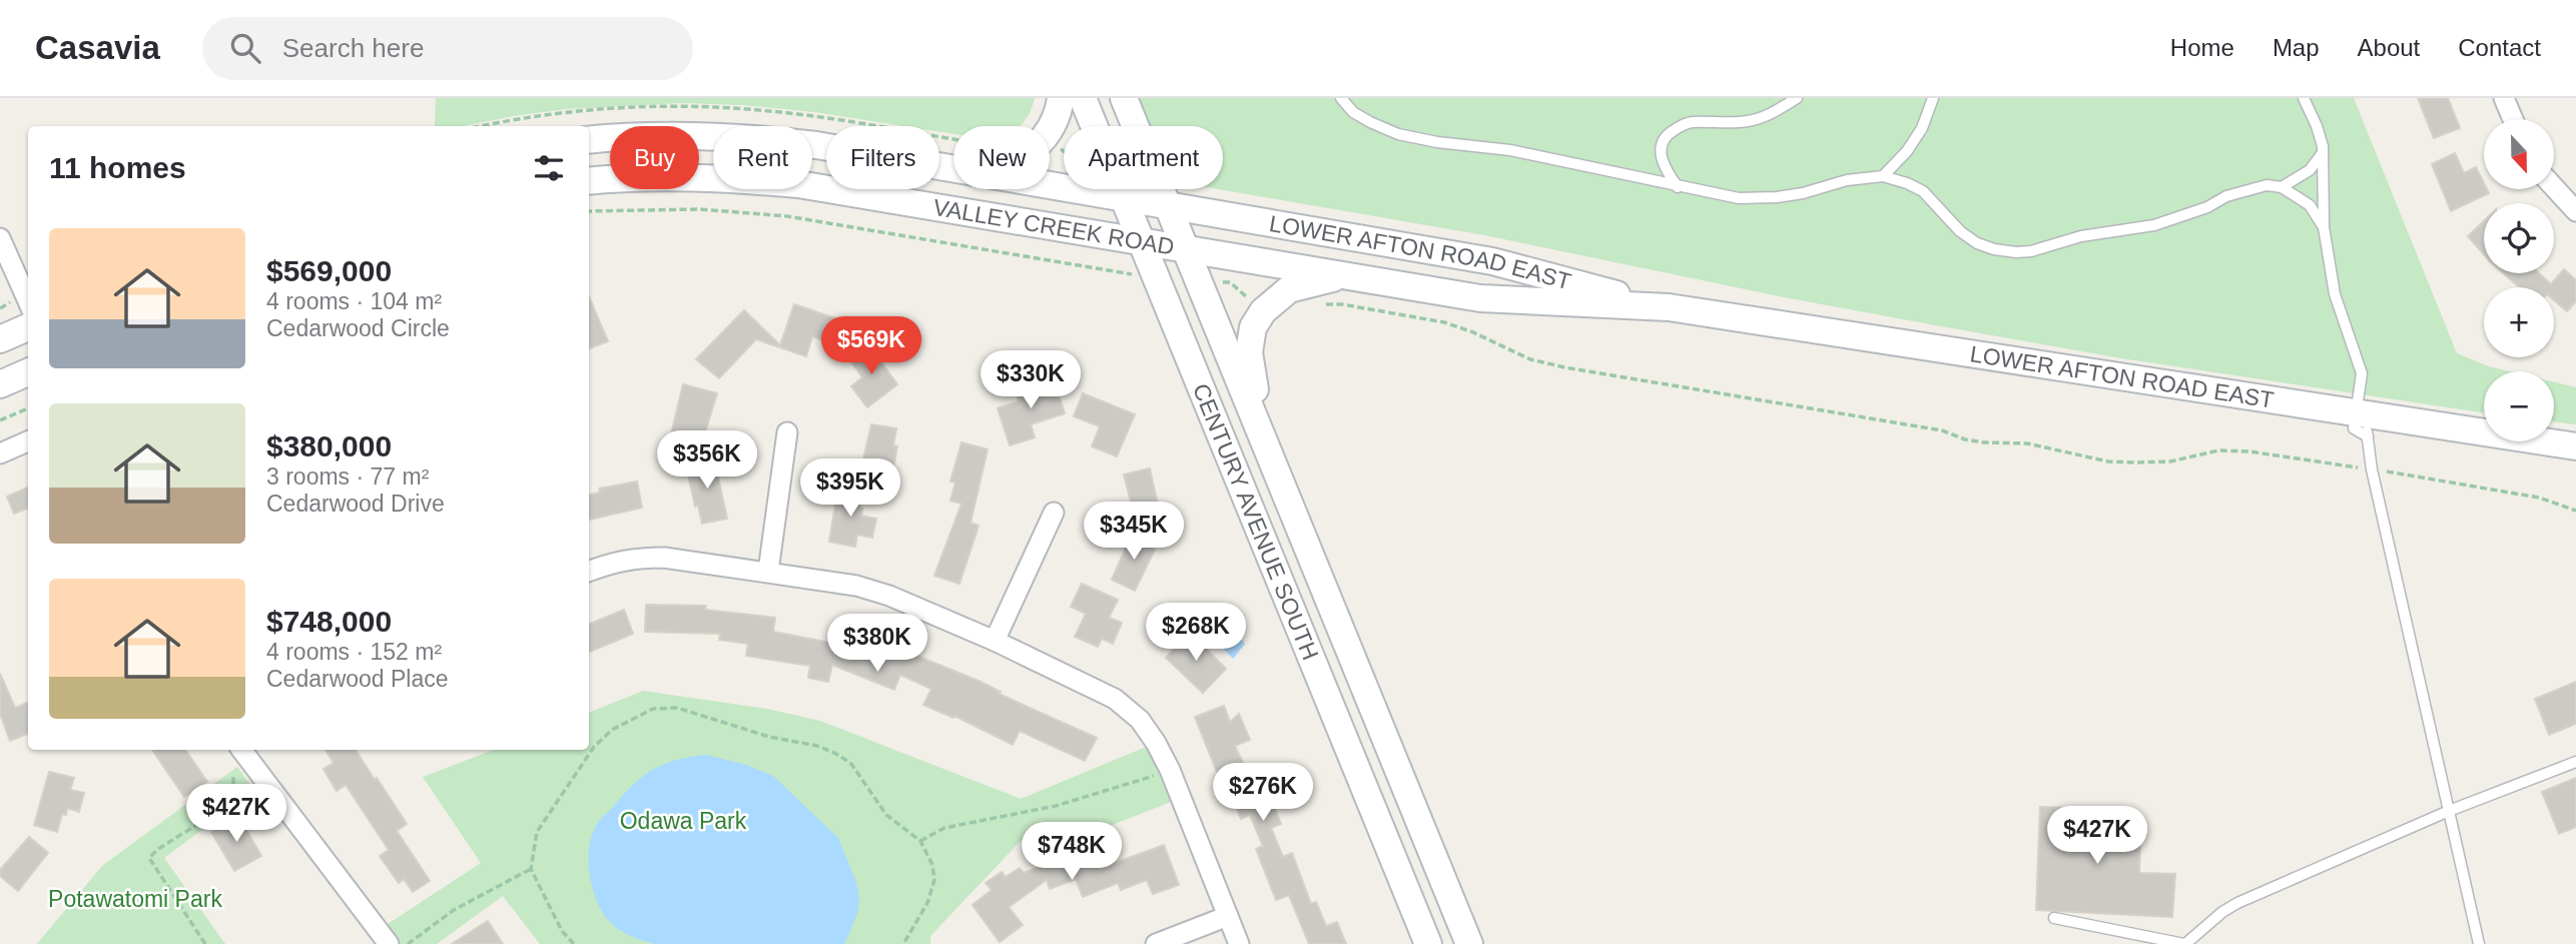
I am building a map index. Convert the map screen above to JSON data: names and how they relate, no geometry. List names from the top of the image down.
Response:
{
  "streets": {
    "main road": ["VALLEY CREEK ROAD", "LOWER AFTON ROAD EAST", "CENTURY AVENUE SOUTH"]
  },
  "crossings": [
    ["VALLEY CREEK ROAD", "LOWER AFTON ROAD EAST"],
    ["VALLEY CREEK ROAD", "CENTURY AVENUE SOUTH"],
    ["LOWER AFTON ROAD EAST", "CENTURY AVENUE SOUTH"]
  ],
  "parks": ["Odawa Park", "Potawatomi Park"],
  "north": "bottom",
  "page": {
    "header": "Casavia",
    "search": "Search here",
    "nav": [
      "Home",
      "Map",
      "About",
      "Contact"
    ],
    "map_buttons": ["+", "−"],
    "chip": [
      "Buy",
      "Rent",
      "Filters",
      "New",
      "Apartment"
    ],
    "heading": "11 homes",
    "list": [
      {
        "name": "$569,000",
        "note": "4 rooms · 104 m² · Cedarwood Circle"
      },
      {
        "name": "$380,000",
        "note": "3 rooms · 77 m² · Cedarwood Drive"
      },
      {
        "name": "$748,000",
        "note": "4 rooms · 152 m² · Cedarwood Place"
      }
    ],
    "price": [
      "$569K",
      "$330K",
      "$356K",
      "$395K",
      "$345K",
      "$268K",
      "$380K",
      "$276K",
      "$427K",
      "$427K",
      "$748K"
    ]
  }
}
